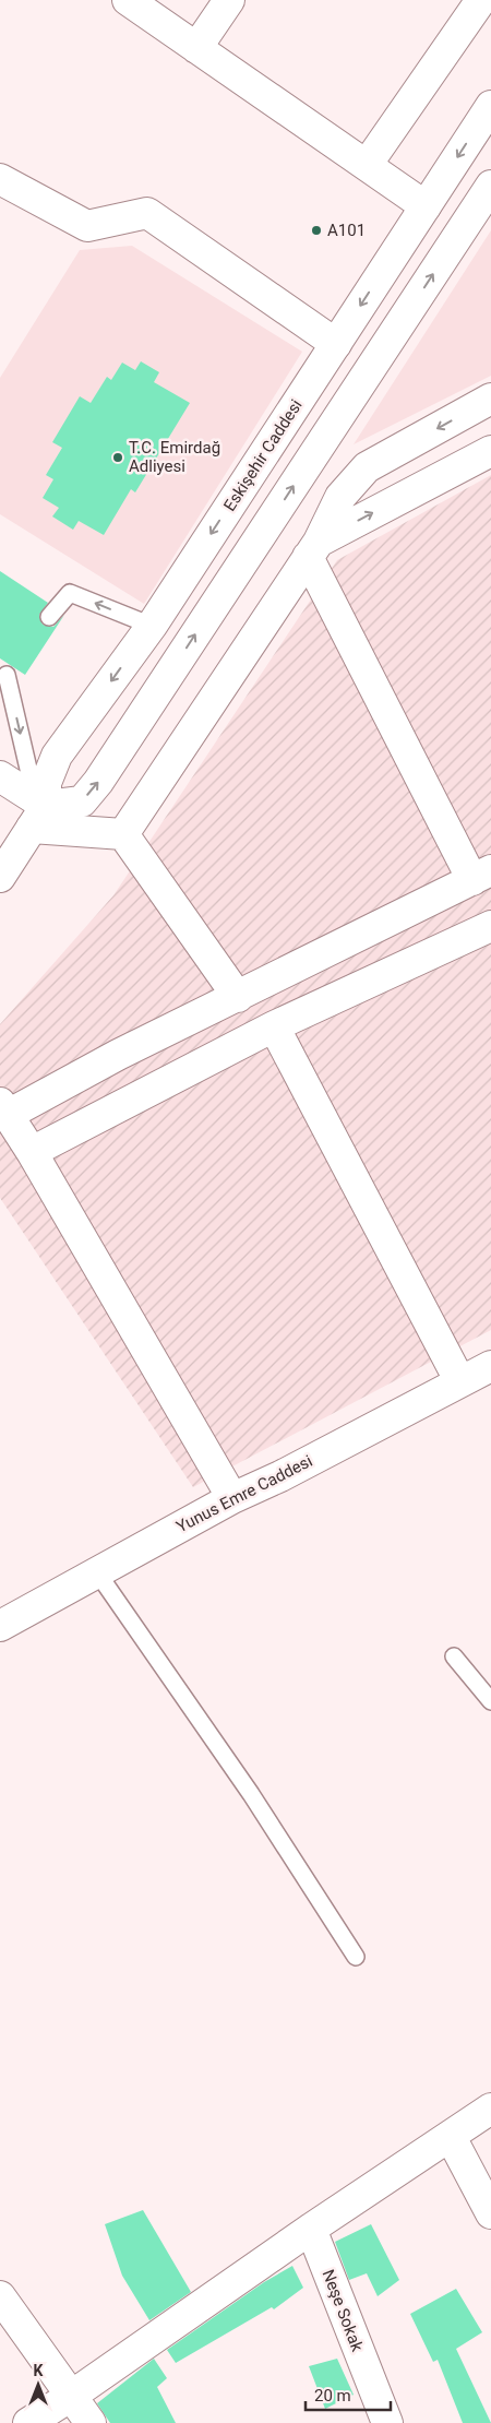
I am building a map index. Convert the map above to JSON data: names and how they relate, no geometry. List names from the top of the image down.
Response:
{
  "streets": {
    "street": ["Eskişehir Caddesi", "Yunus Emre Caddesi", "Neşe Sokak"]
  },
  "places": ["A101", "T.C. Emirdağ Adliyesi"],
  "scale_bar": "20 m",
  "north": "top"
}
